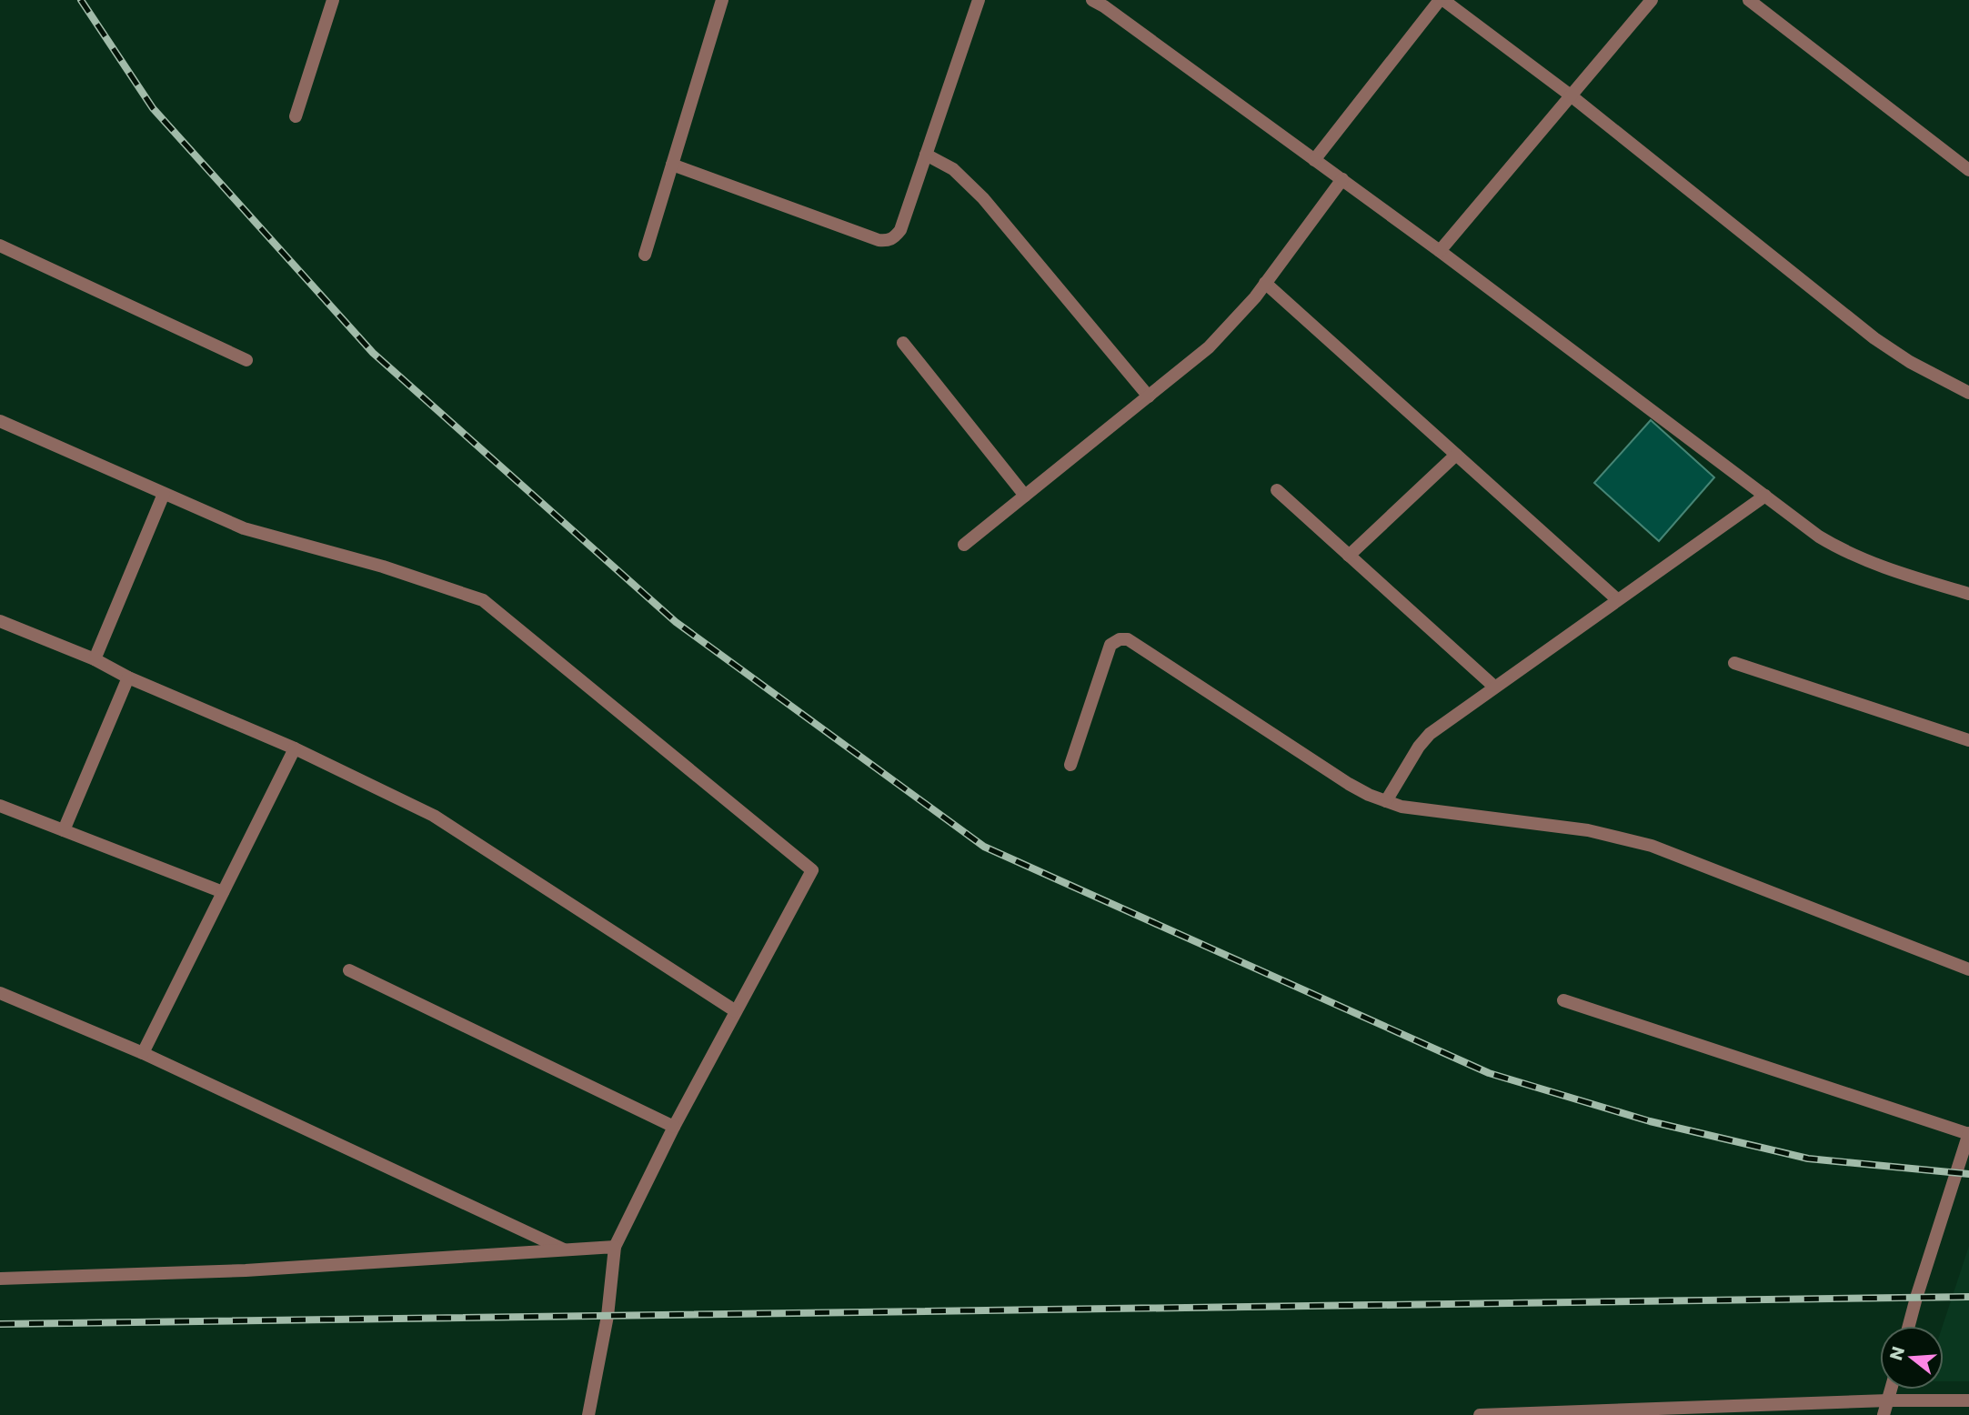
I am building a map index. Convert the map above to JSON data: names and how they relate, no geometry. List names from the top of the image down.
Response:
{
  "north": "left"
}
